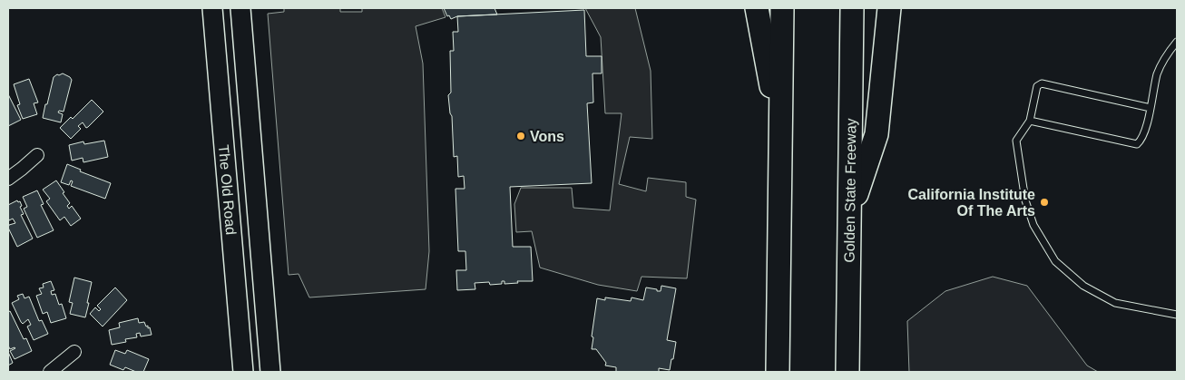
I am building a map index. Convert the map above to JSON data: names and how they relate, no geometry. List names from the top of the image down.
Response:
{
  "streets": {
    "highway": ["Golden State Freeway"],
    "main road": ["The Old Road"]
  },
  "places": ["Vons", "California Institute Of The Arts"]
}
